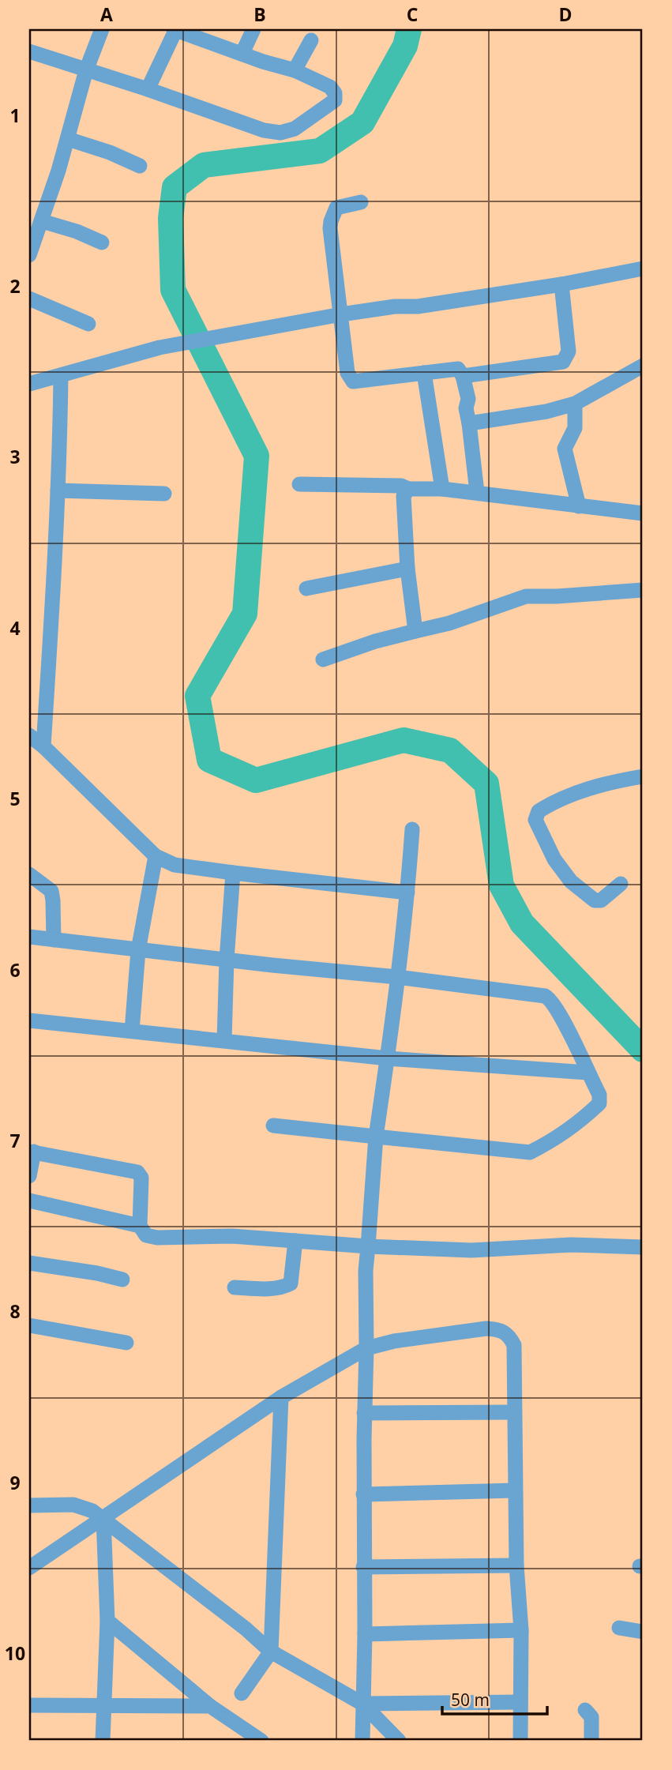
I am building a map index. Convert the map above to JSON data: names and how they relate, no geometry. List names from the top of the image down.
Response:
{
  "scale_bar": "50 m",
  "grid": {
    "columns": [
      "A",
      "B",
      "C",
      "D"
    ],
    "rows": [
      "1",
      "2",
      "3",
      "4",
      "5",
      "6",
      "7",
      "8",
      "9",
      "10"
    ]
  }
}
